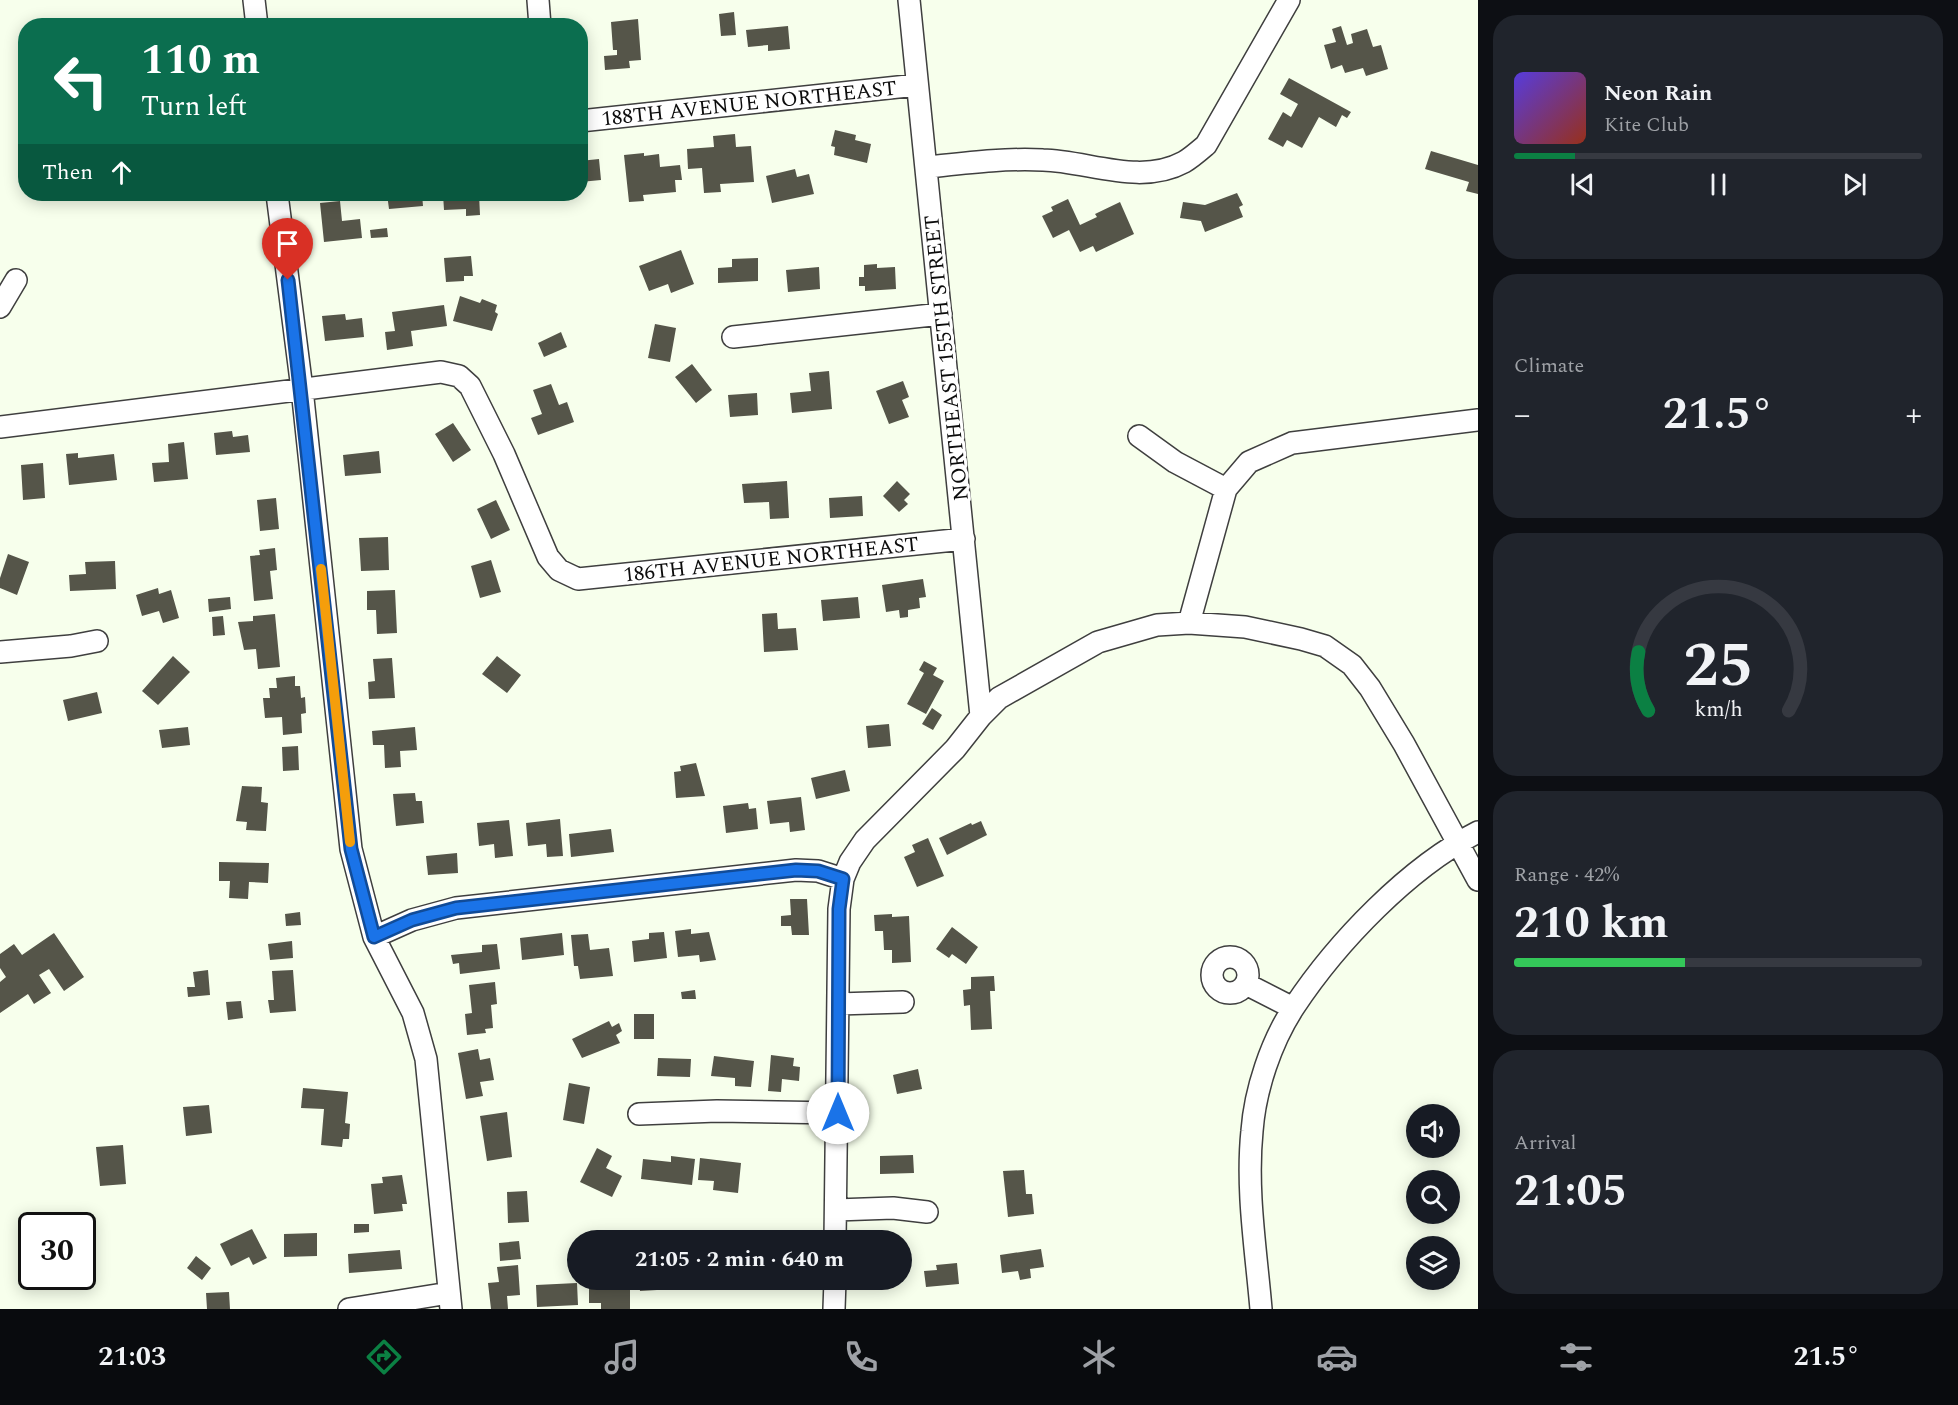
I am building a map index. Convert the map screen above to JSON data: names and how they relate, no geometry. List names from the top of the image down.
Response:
{
  "streets": {
    "street": ["188TH AVENUE NORTHEAST", "NORTHEAST 155TH STREET", "186TH AVENUE NORTHEAST"]
  },
  "crossings": [
    ["188TH AVENUE NORTHEAST", "NORTHEAST 155TH STREET"],
    ["NORTHEAST 155TH STREET", "186TH AVENUE NORTHEAST"]
  ],
  "page": {
    "turn": ["110 m", "Turn left"],
    "song": ["Neon Rain", "Kite Club"],
    "then": "Then",
    "tile": [
      "Climate",
      ["Range · 42%", "210 km"],
      ["Arrival", "21:05"]
    ],
    "heat": ["−", "21.5°", "+"],
    "limit": "30",
    "trip": "21:05 · 2 min · 640 m",
    "tabs": ["21:03", "21.5°"],
    "gauge": ["25", "km/h"]
  }
}
